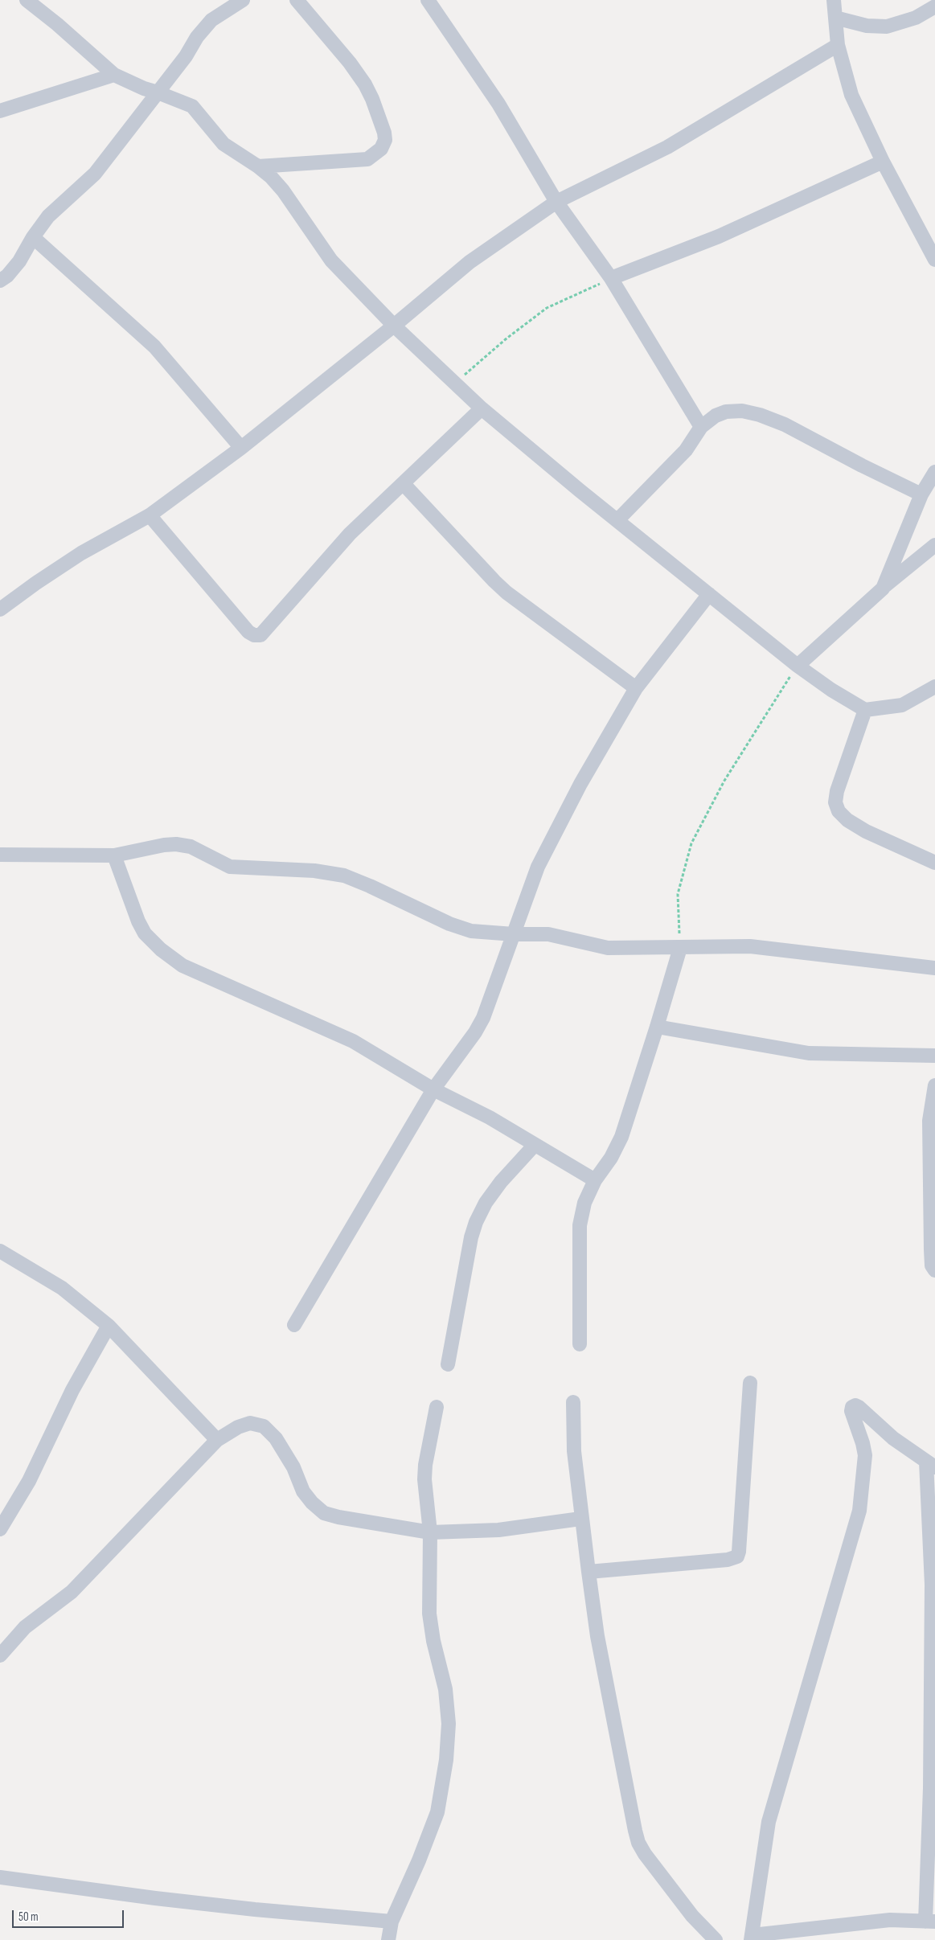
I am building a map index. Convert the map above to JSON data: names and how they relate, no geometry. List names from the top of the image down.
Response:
{
  "scale_bar": "50 m"
}
